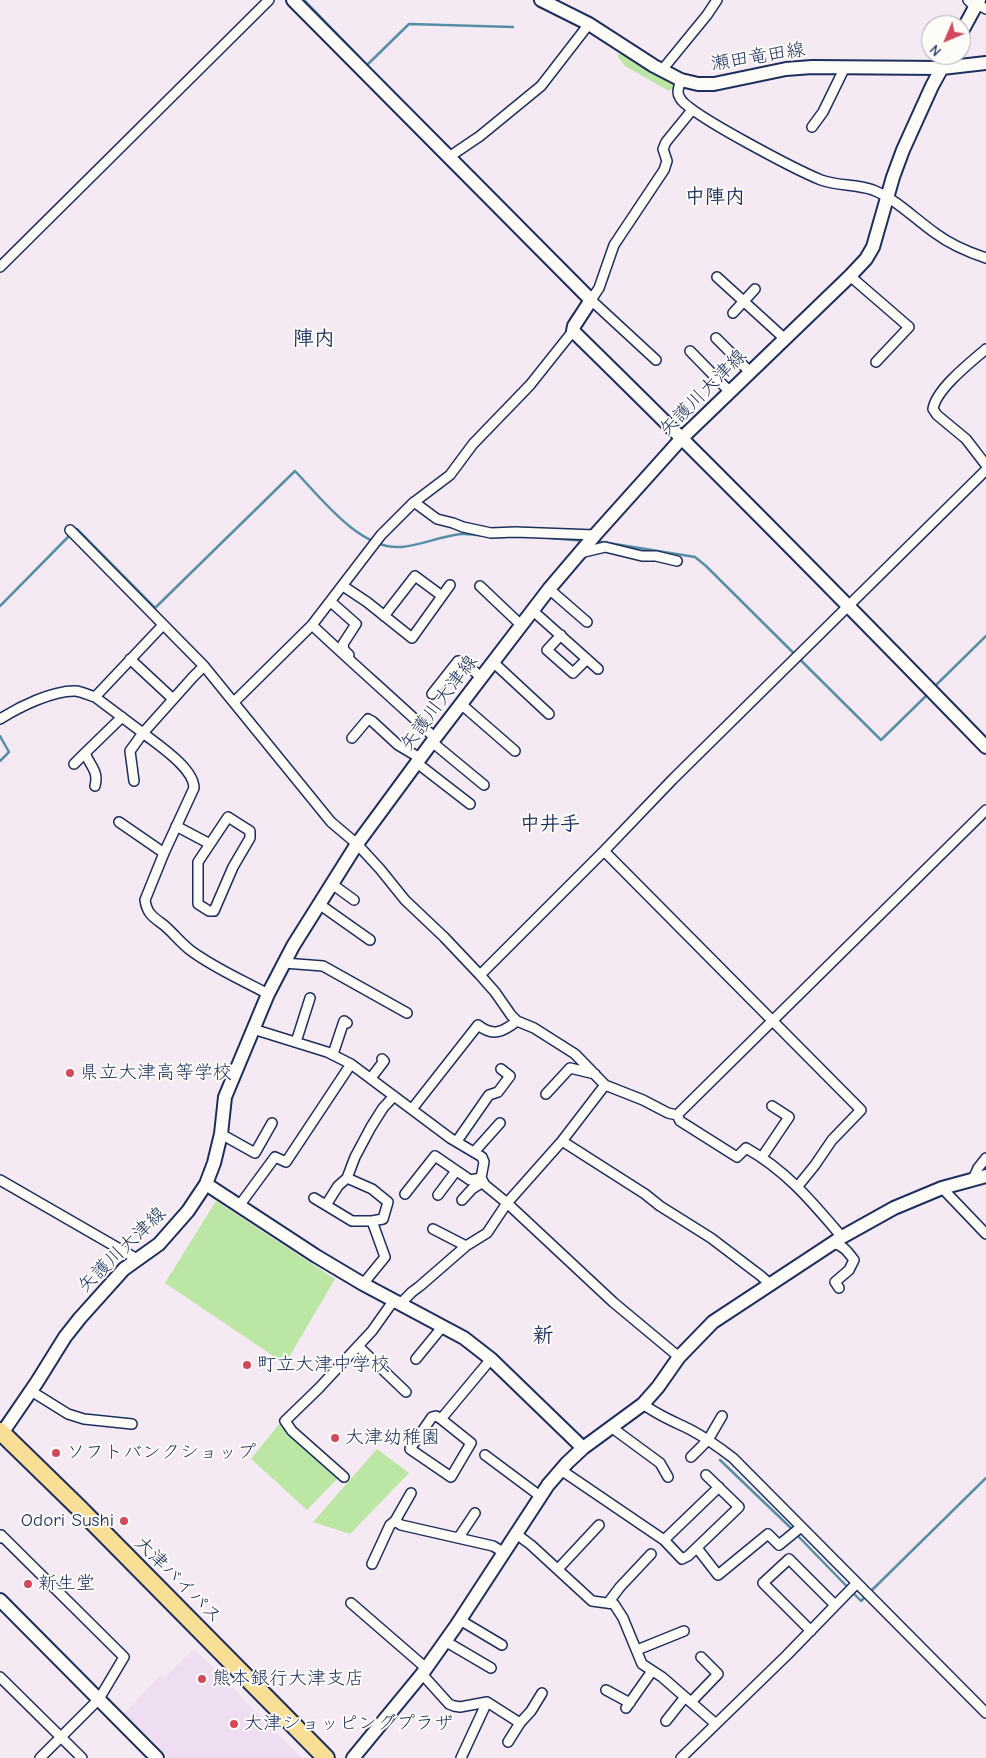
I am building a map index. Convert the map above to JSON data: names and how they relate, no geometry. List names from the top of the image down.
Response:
{
  "streets": {
    "highway": ["大津バイパス"],
    "street": ["瀬田竜田線", "矢護川大津線"]
  },
  "crossings": [
    ["瀬田竜田線", "矢護川大津線"],
    ["矢護川大津線", "大津バイパス"]
  ],
  "districts": [
    "中陣内",
    "陣内",
    "中井手",
    "新"
  ],
  "places": [
    "県立大津高等学校",
    "町立大津中学校",
    "大津幼稚園",
    "ソフトバンクショップ",
    "Odori Sushi",
    "新生堂",
    "熊本銀行大津支店",
    "大津ショッピングプラザ"
  ],
  "north": "bottom left"
}
